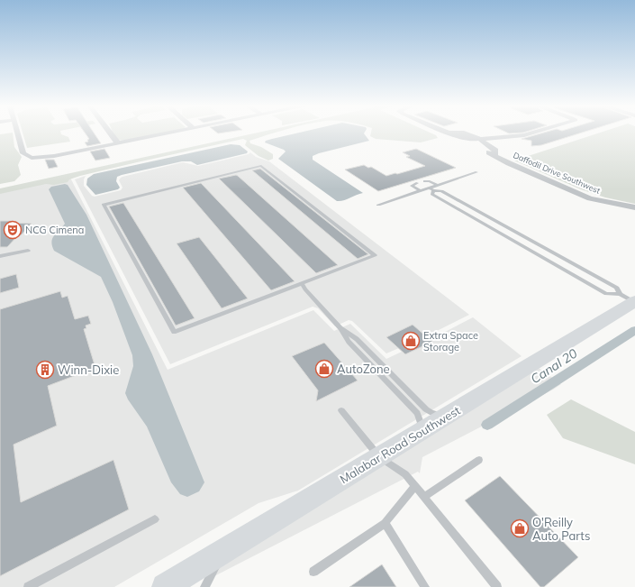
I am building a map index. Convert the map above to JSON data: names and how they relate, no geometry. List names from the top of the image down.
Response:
{
  "streets": {
    "main road": ["Malabar Road Southwest"],
    "street": ["Daffodil Drive Southwest"]
  },
  "water": ["Canal 20"],
  "places": {
    "theatre": ["NCG Cimena"],
    "shop": ["Extra Space Storage", "AutoZone", "O'Reilly Auto Parts"],
    "building": ["Winn-Dixie"]
  }
}
